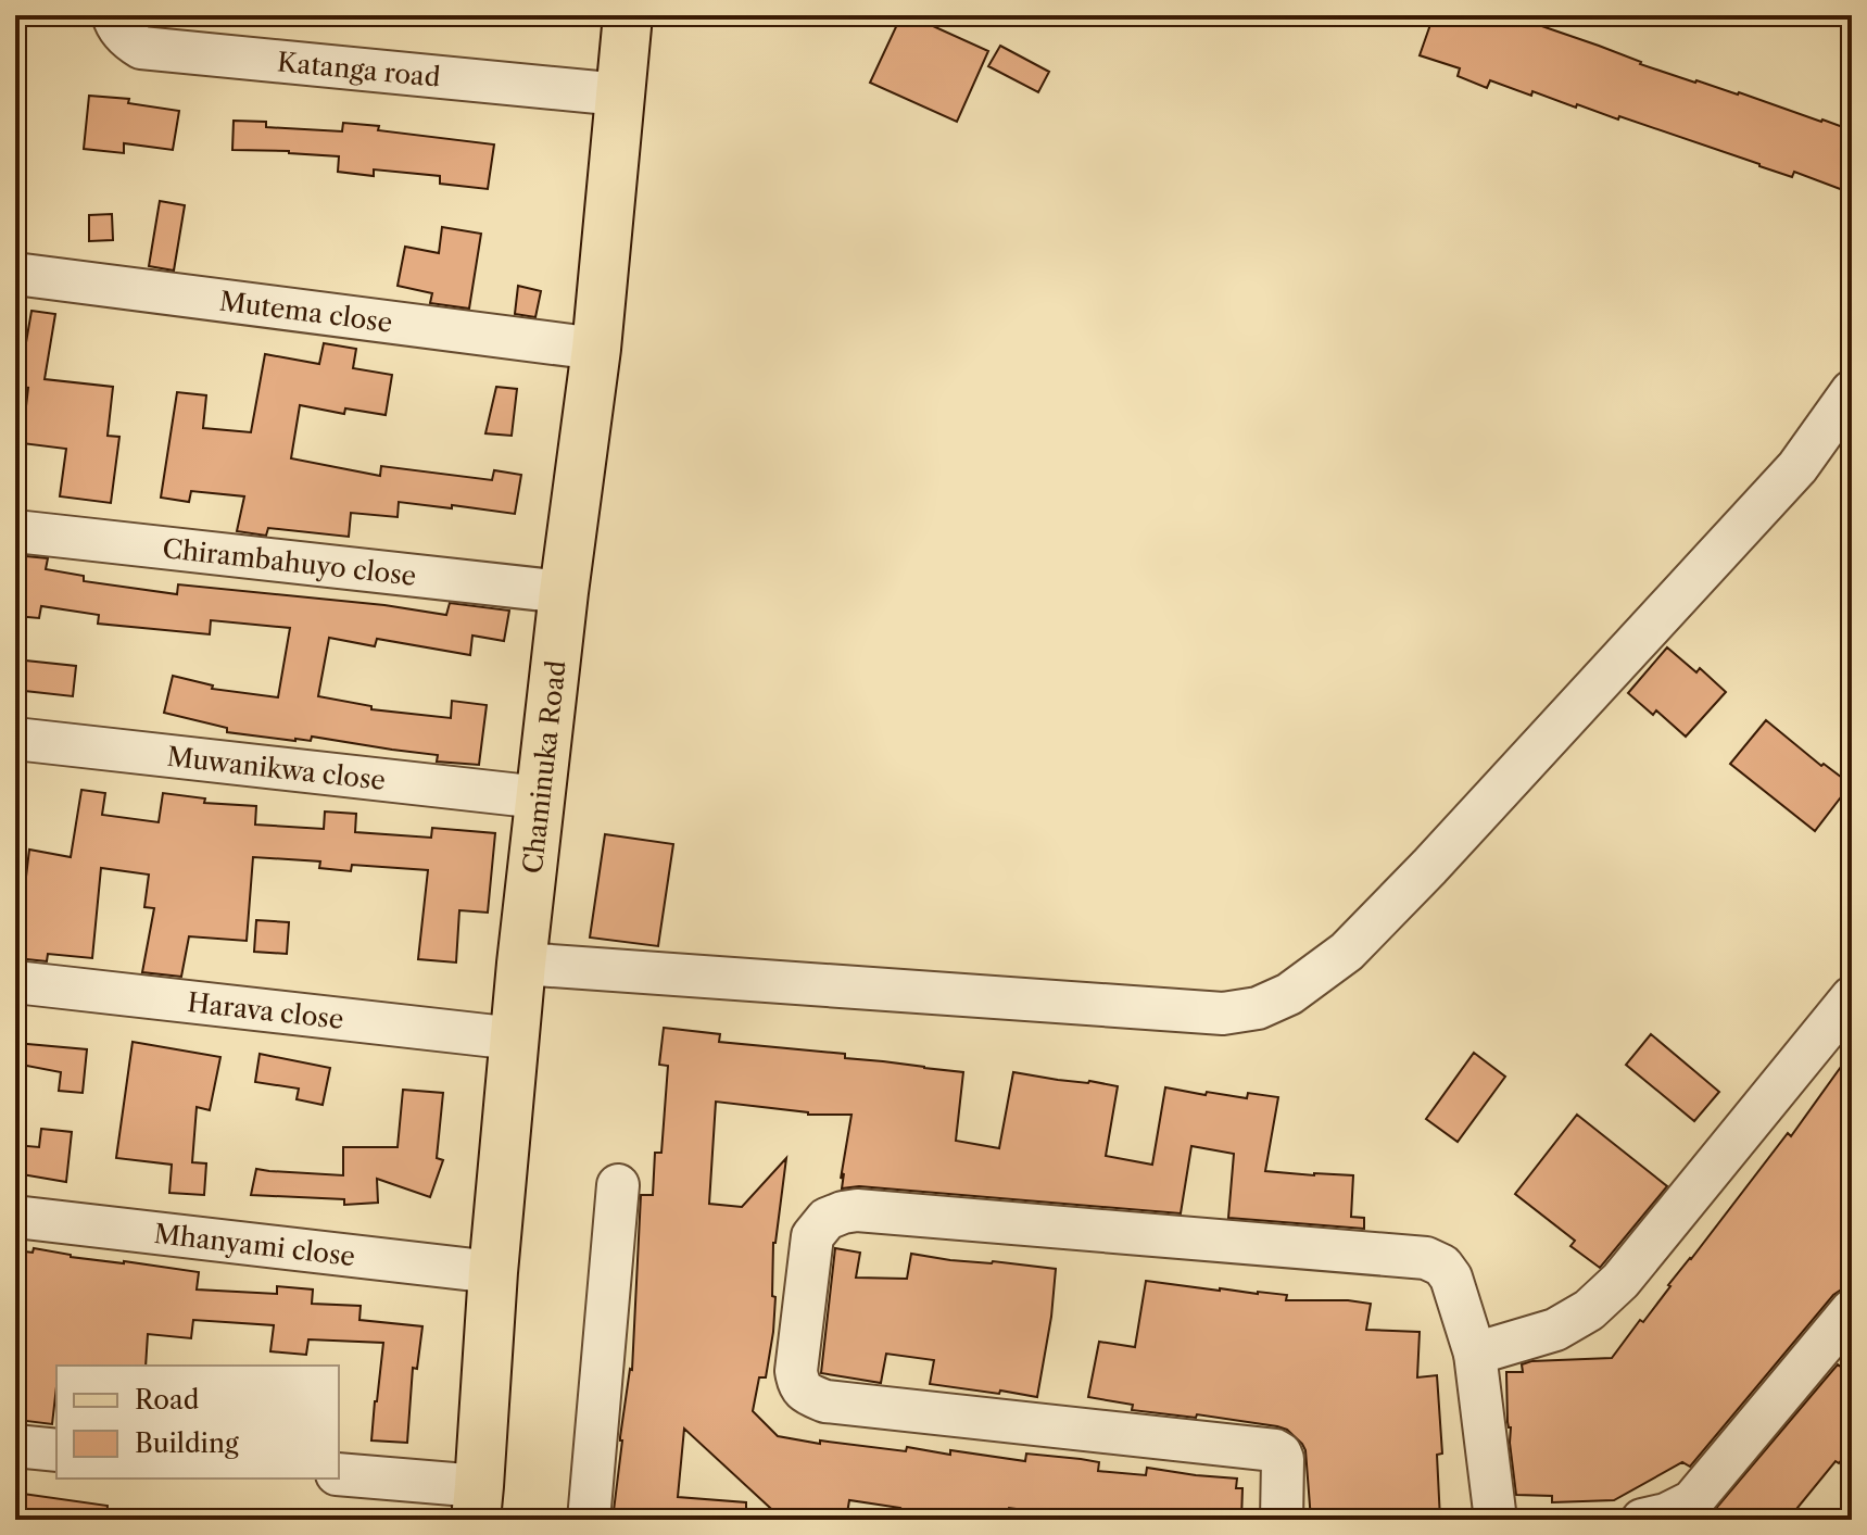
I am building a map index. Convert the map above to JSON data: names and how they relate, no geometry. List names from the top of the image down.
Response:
{
  "streets": {
    "main road": ["Chaminuka Road"],
    "street": [
      "Katanga road",
      "Mutema close",
      "Chirambahuyo close",
      "Muwanikwa close",
      "Harava close",
      "Mhanyami close"
    ]
  },
  "crossings": [
    ["Katanga road", "Chaminuka Road"],
    ["Mutema close", "Chaminuka Road"],
    ["Chirambahuyo close", "Chaminuka Road"],
    ["Chaminuka Road", "Muwanikwa close"],
    ["Chaminuka Road", "Harava close"],
    ["Chaminuka Road", "Mhanyami close"]
  ],
  "legend": ["Road", "Building"]
}
